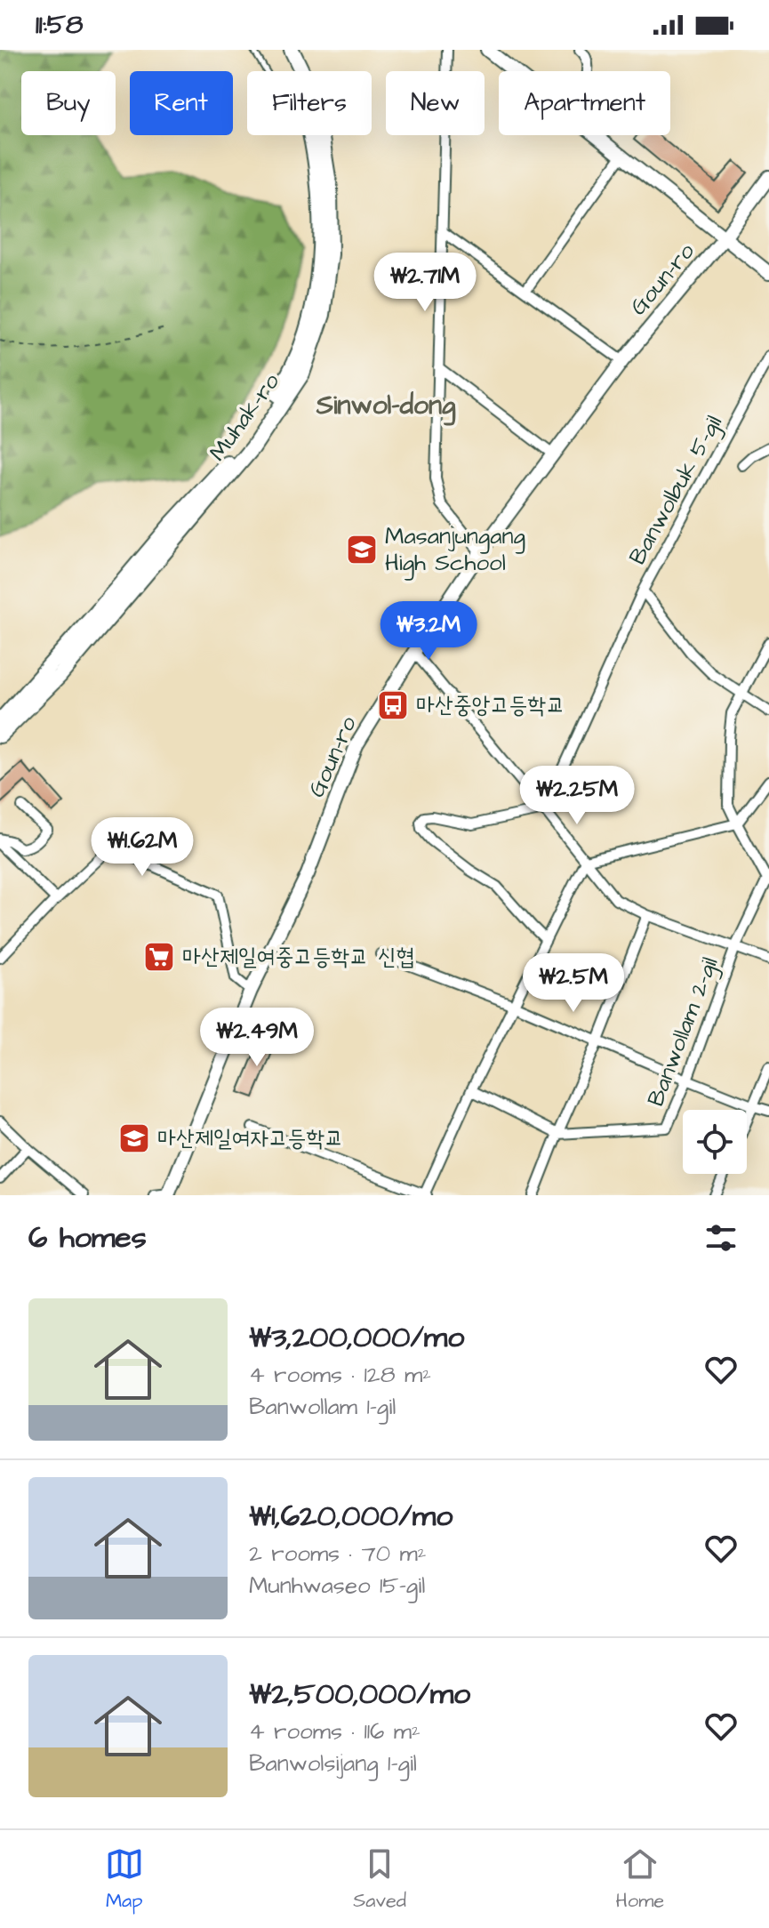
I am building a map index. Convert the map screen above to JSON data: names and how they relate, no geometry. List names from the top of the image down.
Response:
{
  "streets": {
    "main road": ["Goun-ro", "Muhak-ro"],
    "street": ["Banwolbuk 5-gil", "Banwollam 2-gil"]
  },
  "districts": ["Sinwol-dong"],
  "places": {
    "school or university": ["Masanjungang High School", "마산제일여자고등학교"],
    "bus stop": ["마산중앙고등학교"],
    "supermarket": ["마산제일여중고등학교 신협"]
  },
  "page": {
    "status": "11:58",
    "chip": [
      "Buy",
      "Rent",
      "Filters",
      "New",
      "Apartment"
    ],
    "price": [
      "₩2.71M",
      "₩3.2M",
      "₩2.25M",
      "₩1.62M",
      "₩2.5M",
      "₩2.49M"
    ],
    "heading": "6 homes",
    "list": [
      {
        "name": "₩3,200,000/mo",
        "note": "4 rooms · 128 m² · Banwollam 1-gil"
      },
      {
        "name": "₩1,620,000/mo",
        "note": "2 rooms · 70 m² · Munhwaseo 15-gil"
      },
      {
        "name": "₩2,500,000/mo",
        "note": "4 rooms · 116 m² · Banwolsijang 1-gil"
      }
    ],
    "tabs": ["Map", "Saved", "Home"]
  }
}
